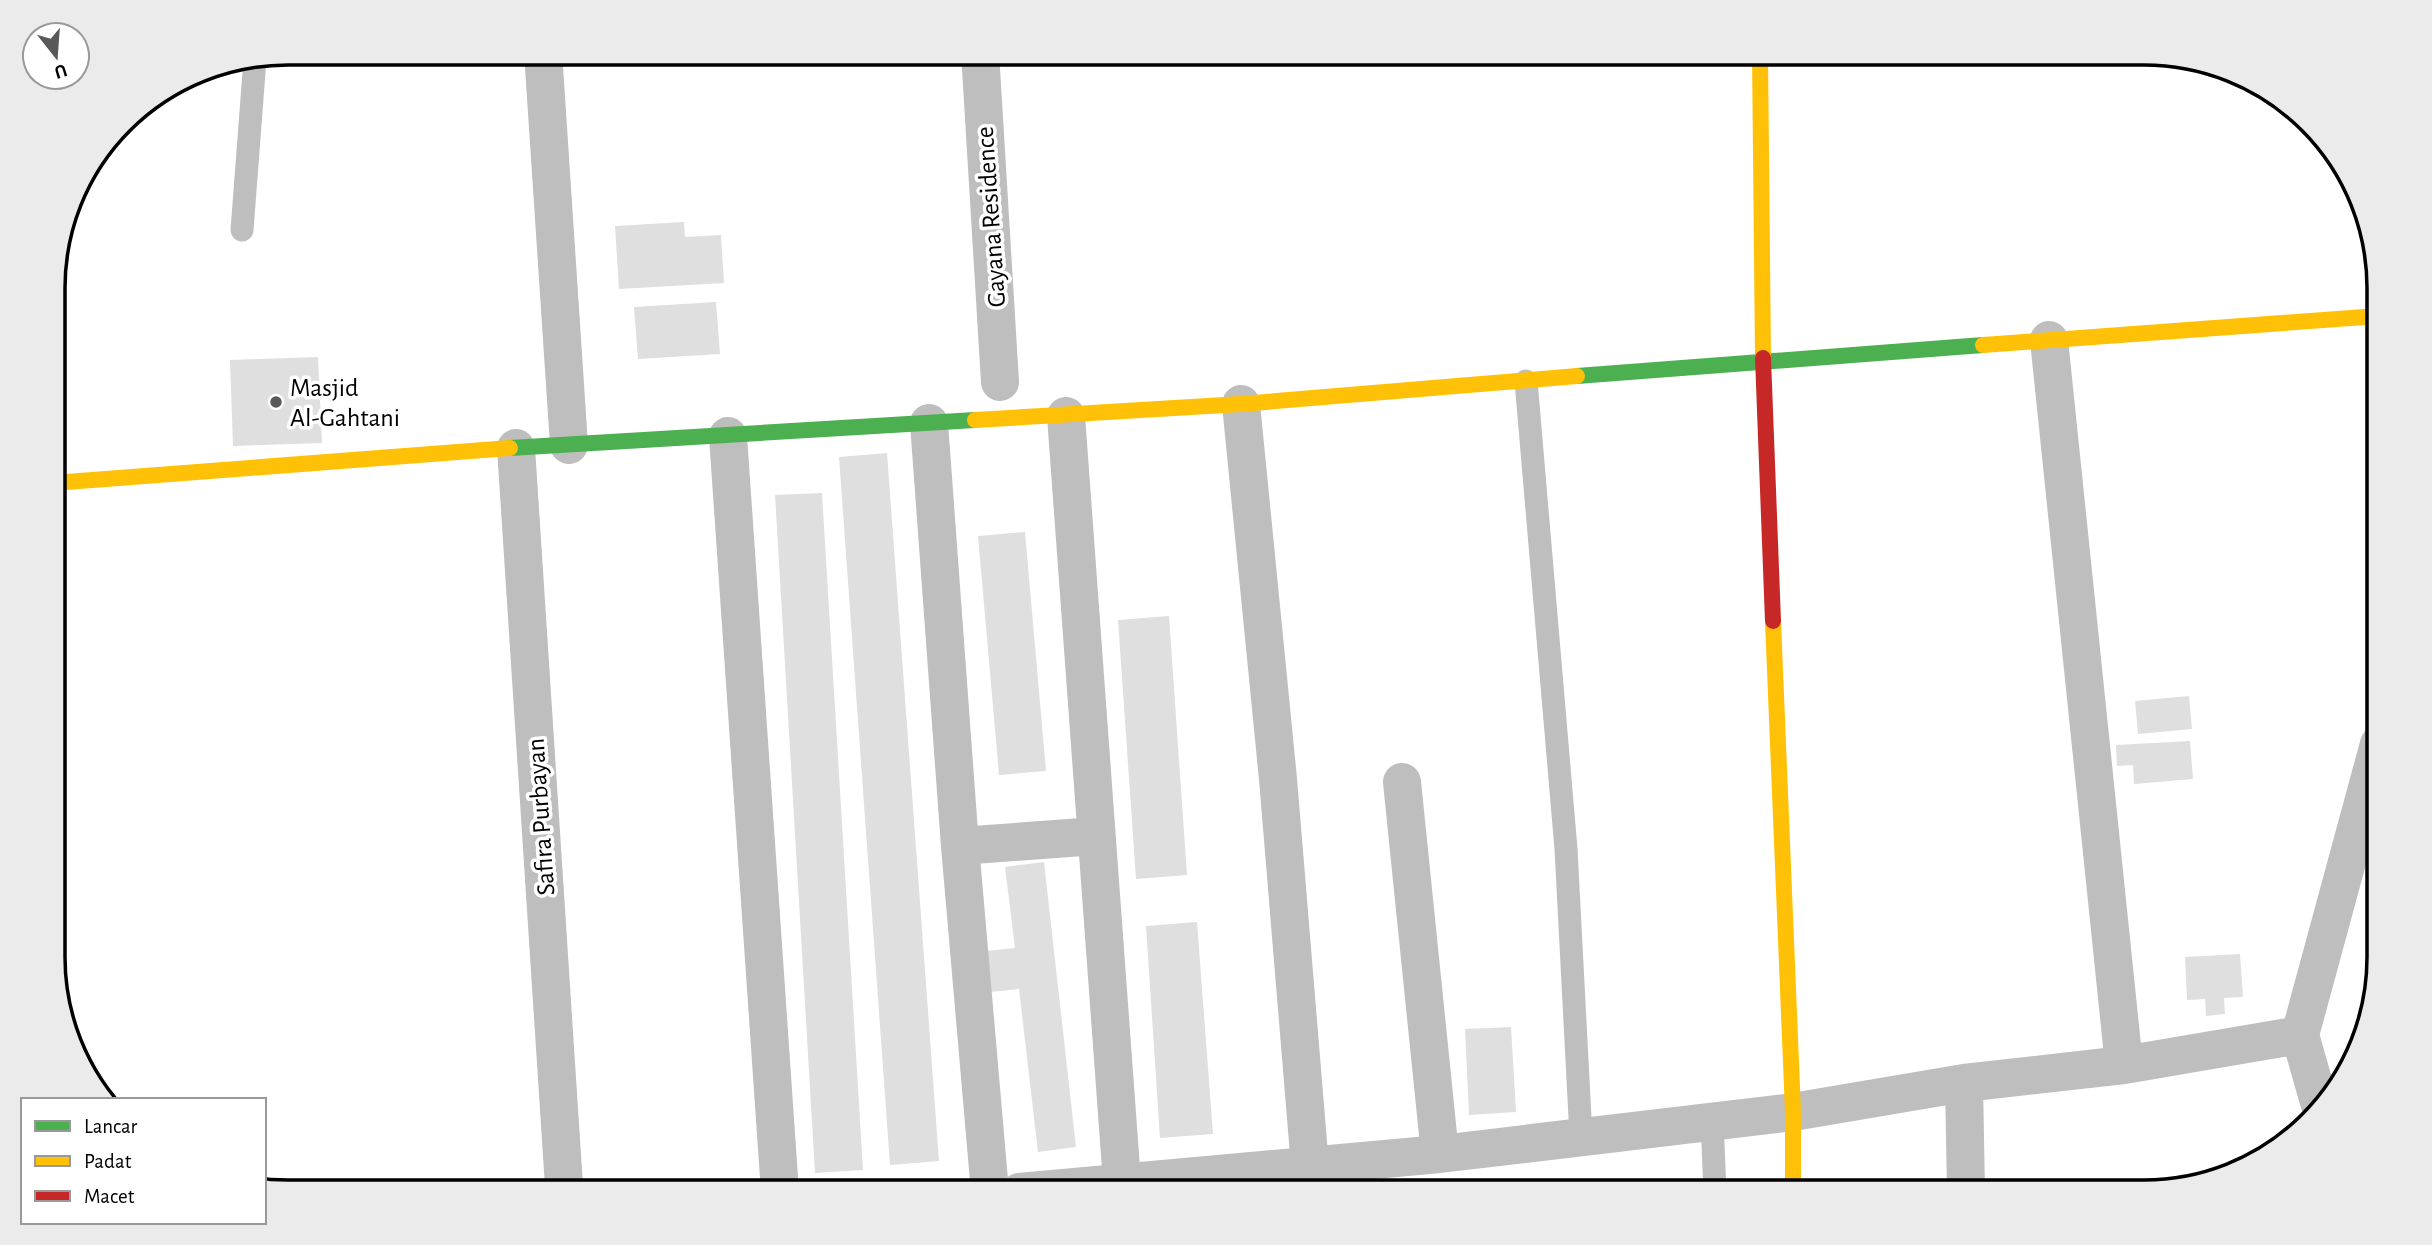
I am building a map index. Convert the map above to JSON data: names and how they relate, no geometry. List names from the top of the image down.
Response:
{
  "streets": {
    "street": ["Gayana Residence", "Safira Purbayan"]
  },
  "places": ["Masjid Al-Gahtani"],
  "legend": ["Lancar", "Padat", "Macet"],
  "north": "bottom"
}
